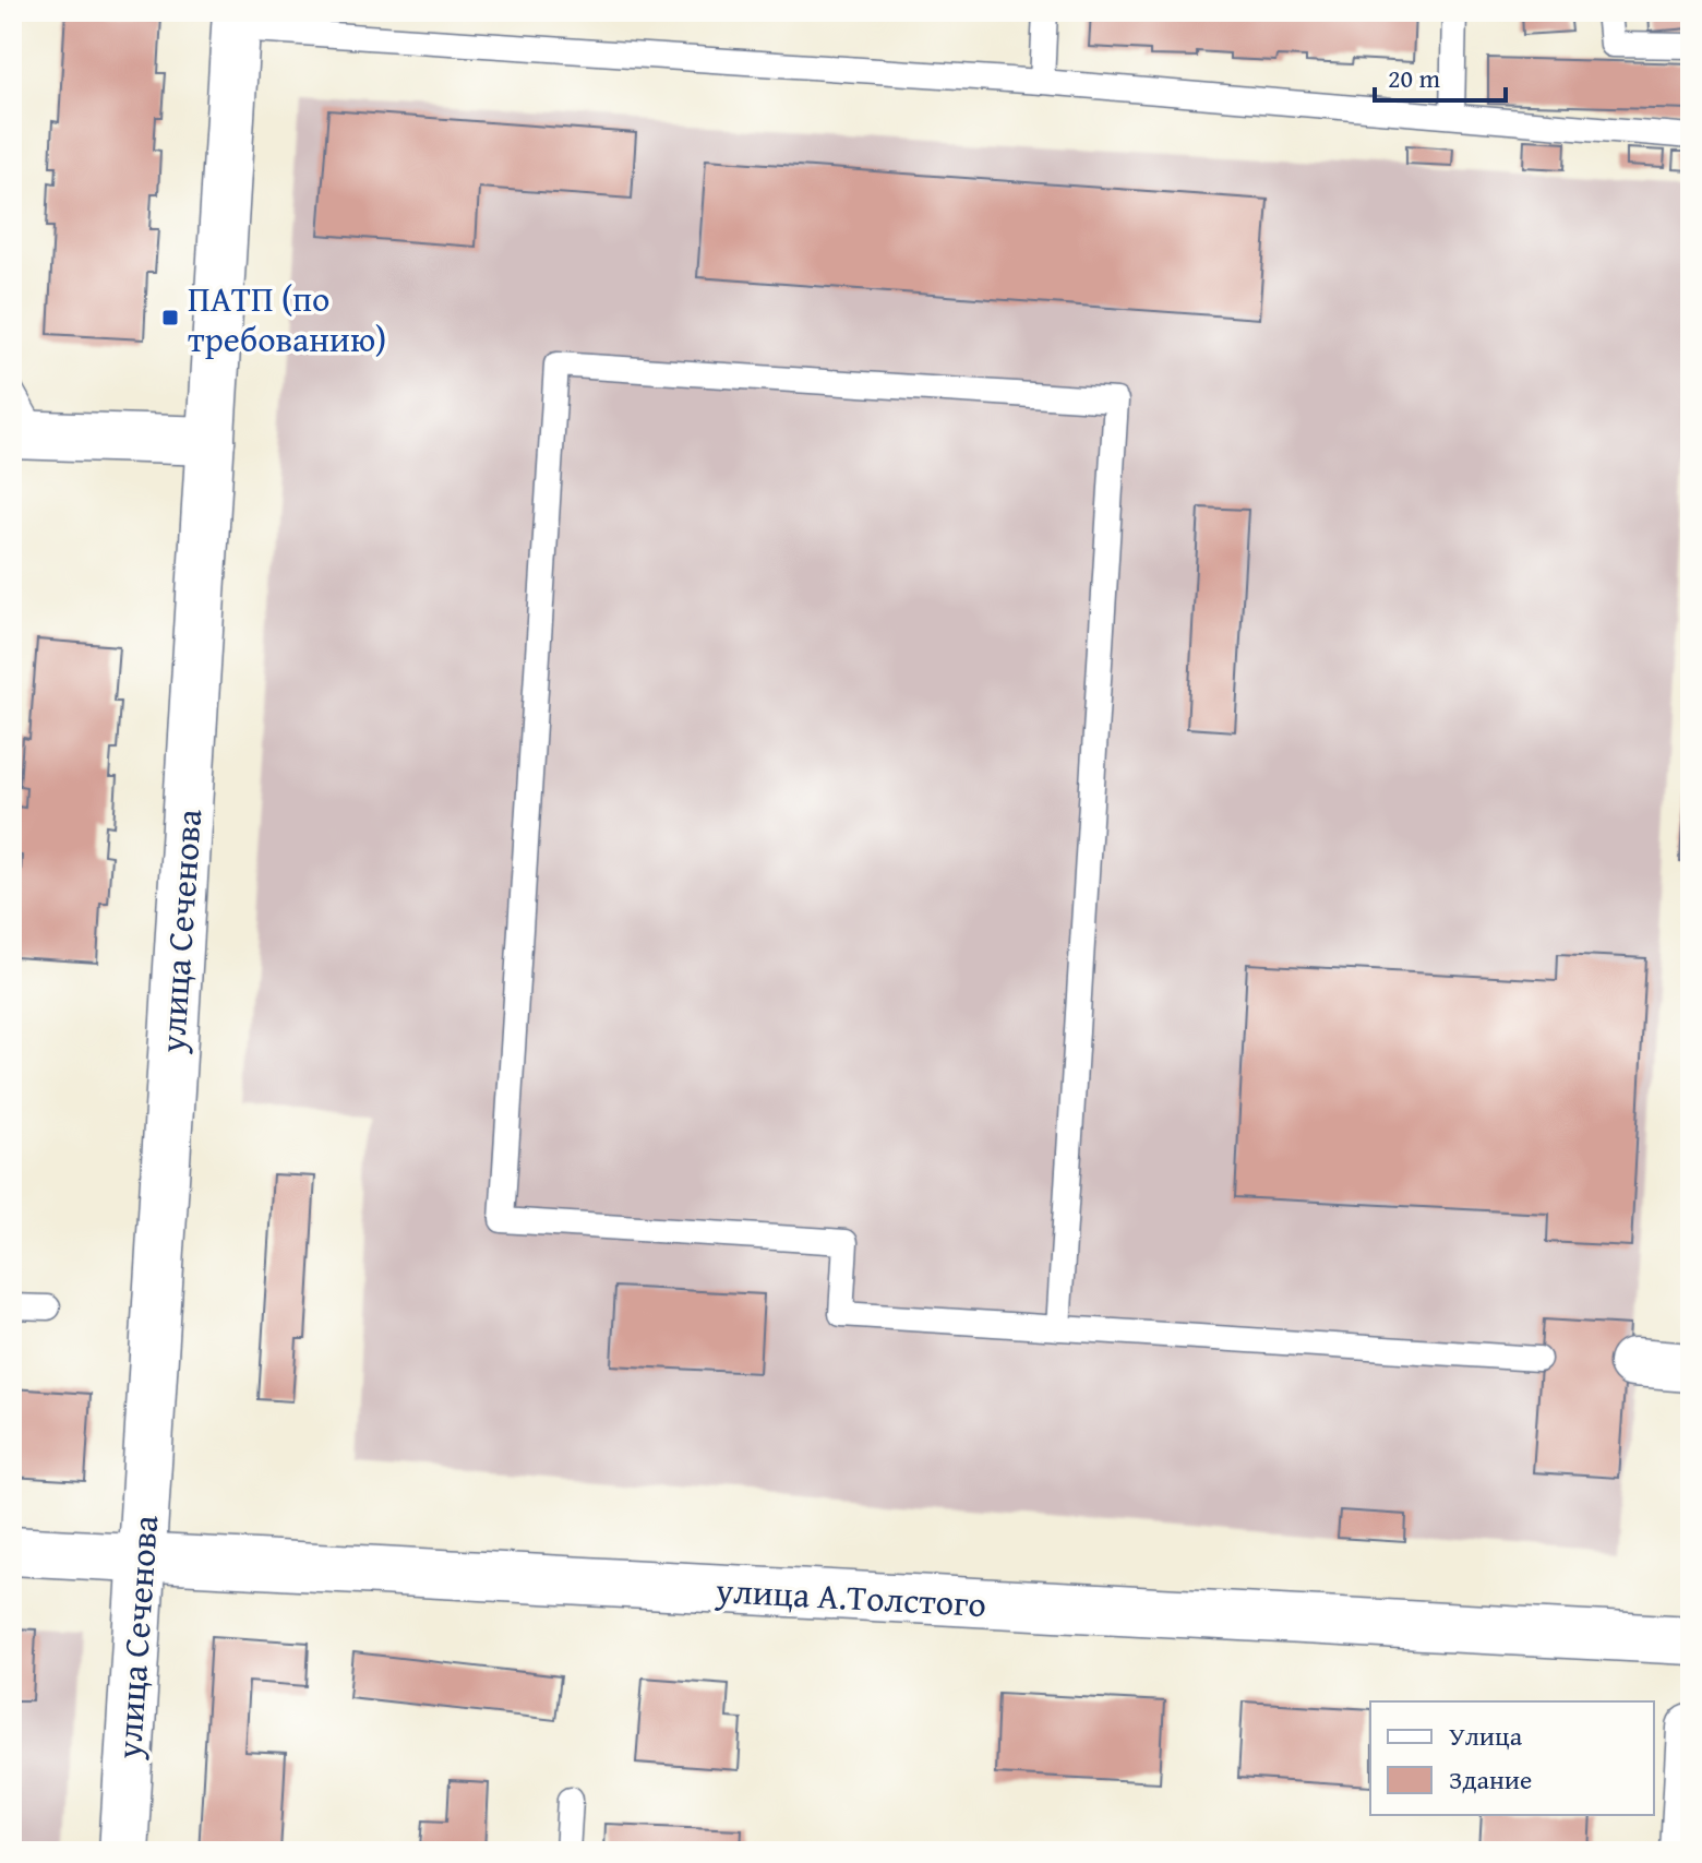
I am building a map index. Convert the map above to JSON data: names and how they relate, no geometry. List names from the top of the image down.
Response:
{
  "streets": {
    "street": ["улица Сеченова", "улица А.Толстого"]
  },
  "crossings": [
    ["улица Сеченова", "улица А.Толстого"]
  ],
  "places": {
    "transit": ["ПАТП (по требованию)"]
  },
  "legend": ["Улица", "Здание"],
  "scale_bar": "20 m"
}
